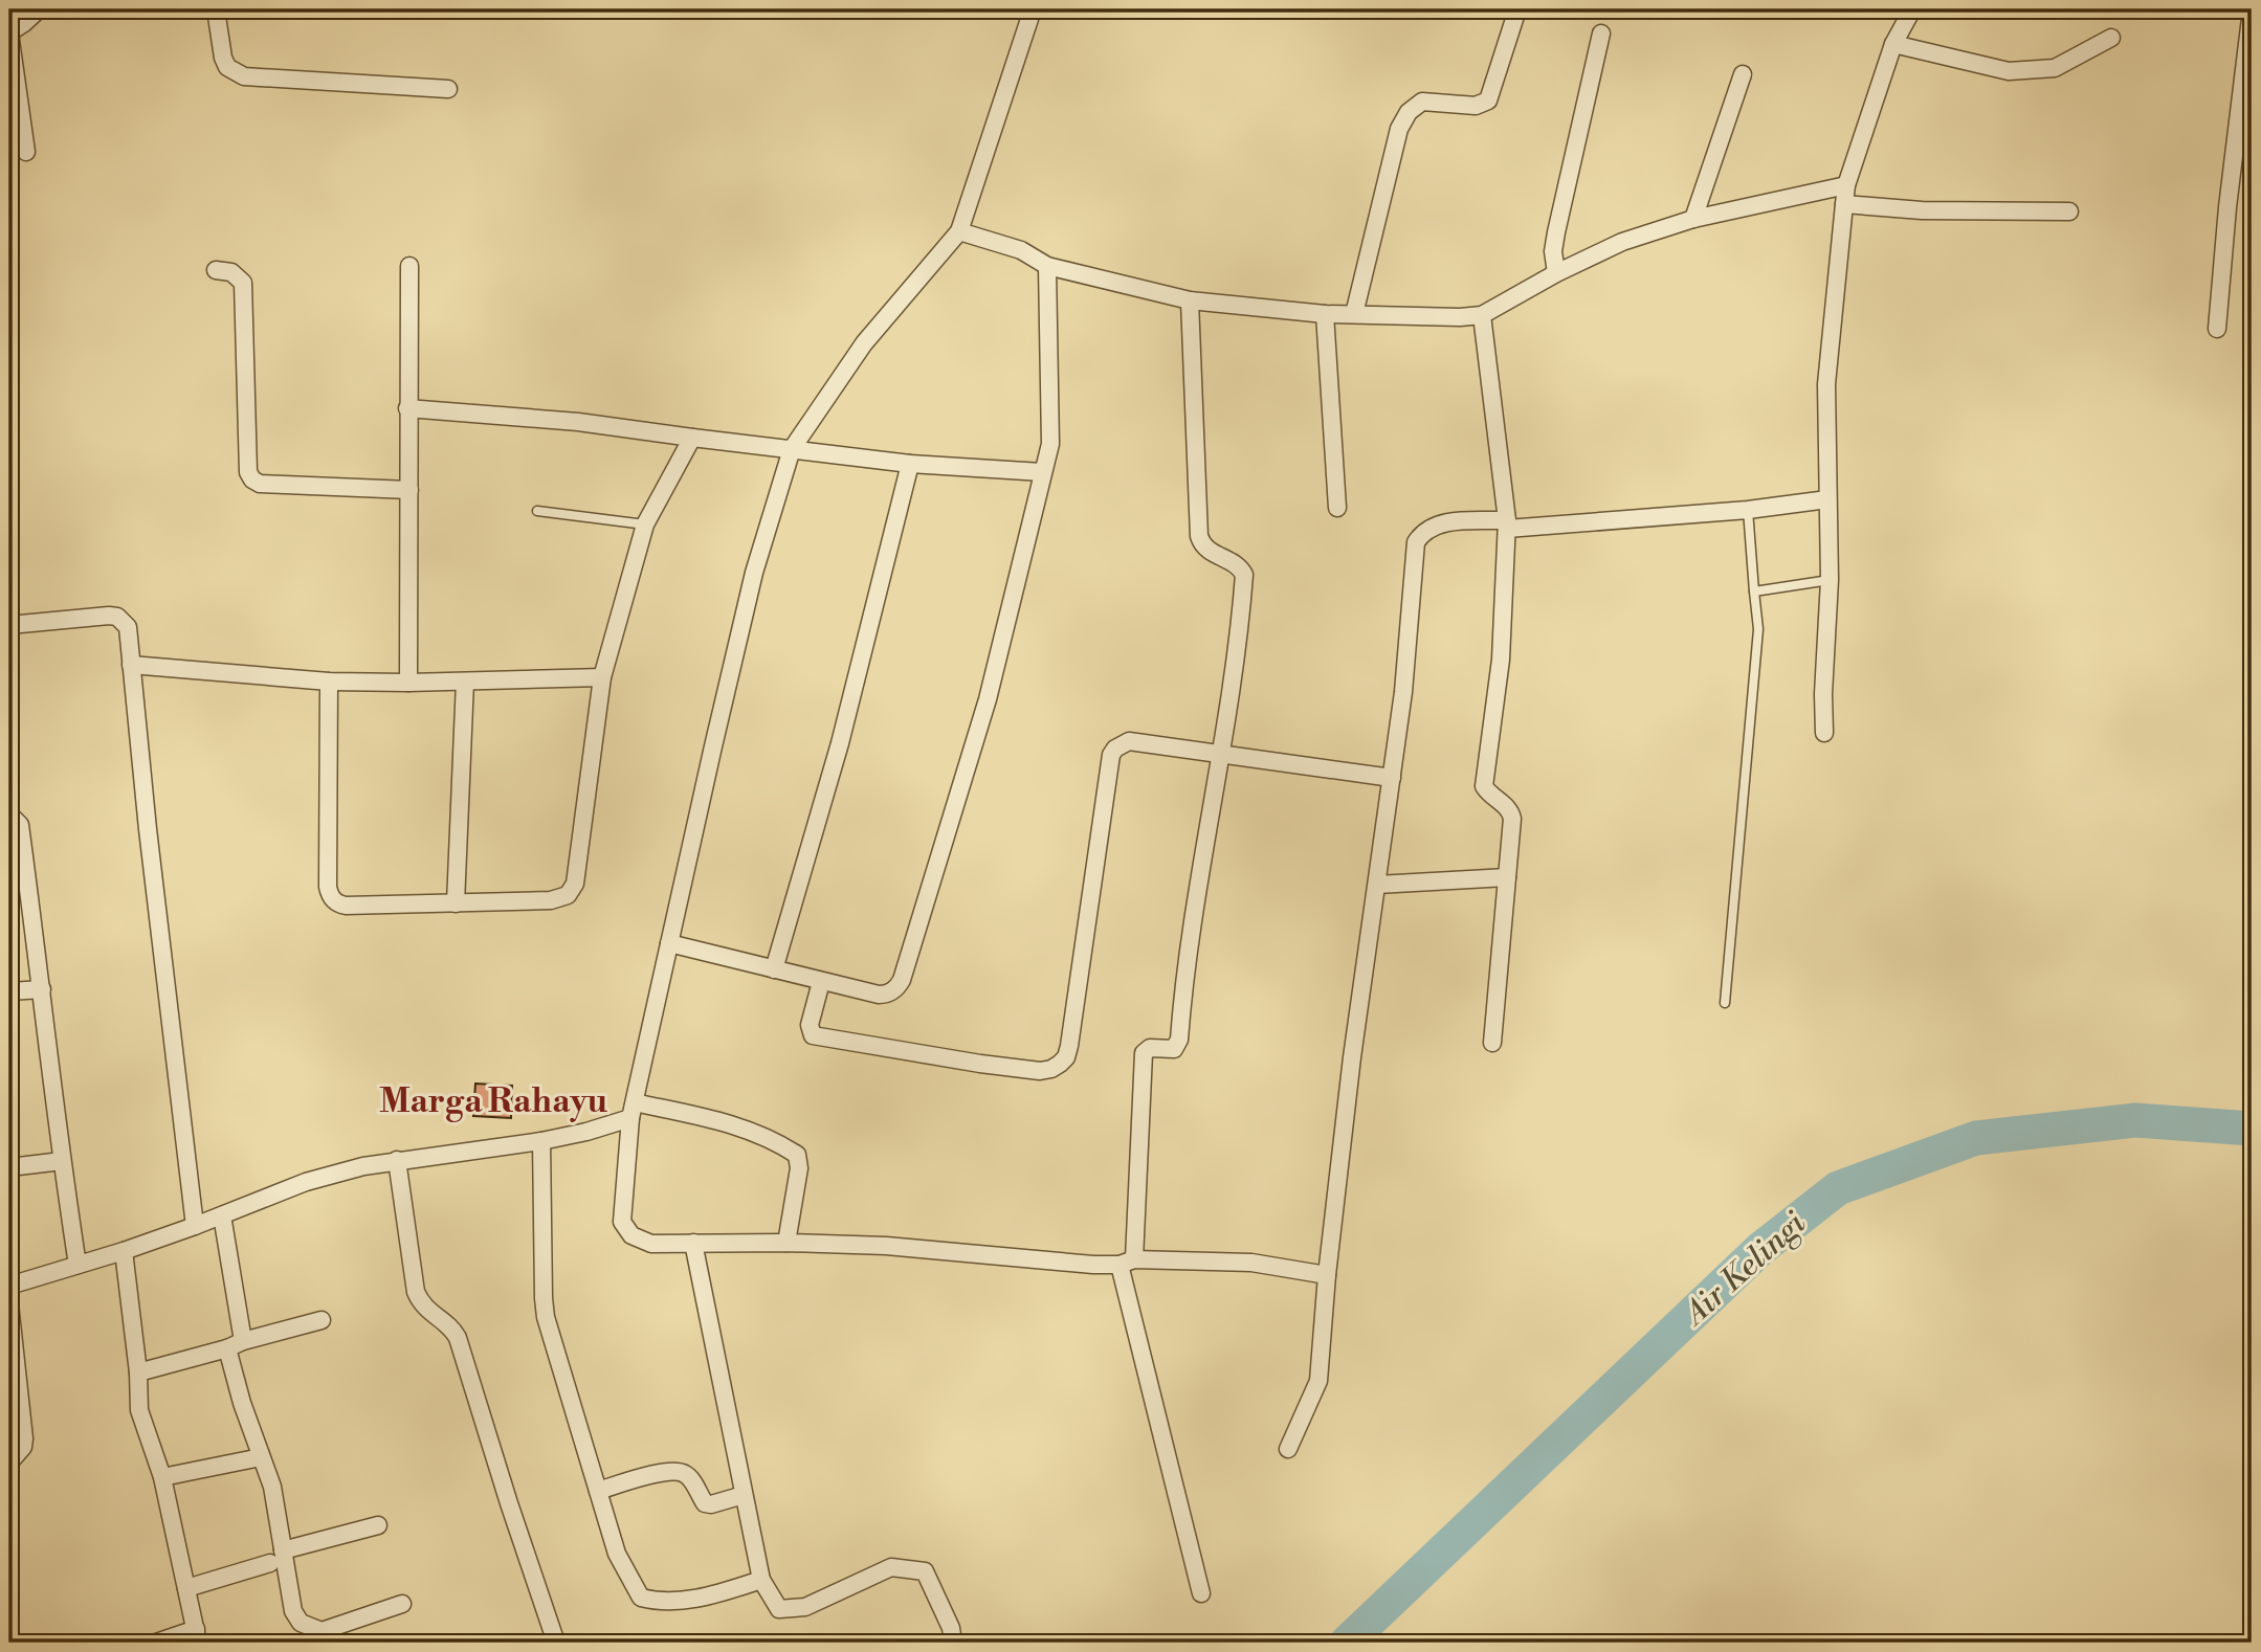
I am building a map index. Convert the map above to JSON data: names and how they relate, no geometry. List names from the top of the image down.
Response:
{
  "districts": ["Marga Rahayu"],
  "water": ["Air Kelingi"]
}
